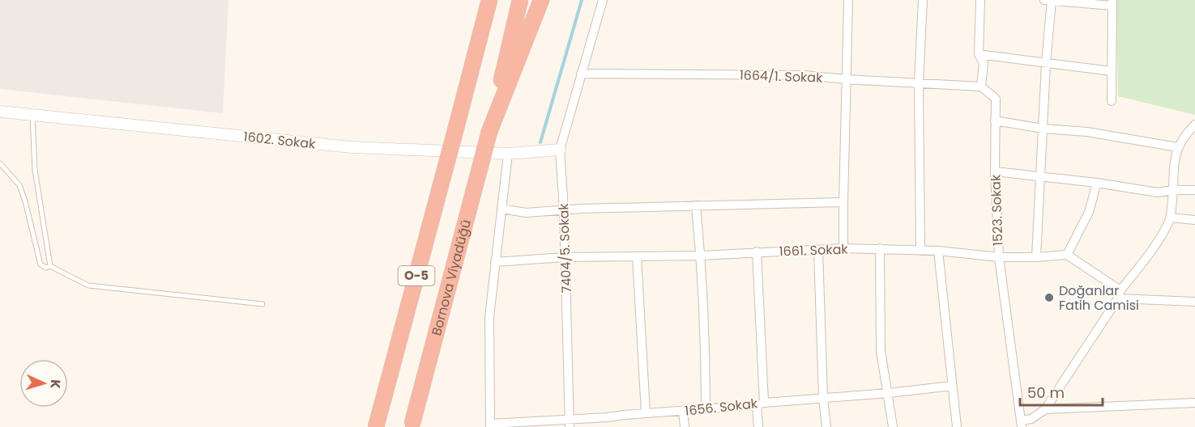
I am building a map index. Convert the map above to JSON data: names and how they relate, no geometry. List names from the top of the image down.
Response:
{
  "streets": {
    "highway": ["O-5", "Bornova Viyadüğü"],
    "street": [
      "1664/1. Sokak",
      "1602. Sokak",
      "1523. Sokak",
      "7404/5. Sokak",
      "1661. Sokak",
      "1656. Sokak"
    ]
  },
  "crossings": [
    ["1664/1. Sokak", "1523. Sokak"],
    ["1664/1. Sokak", "7404/5. Sokak"],
    ["1602. Sokak", "7404/5. Sokak"],
    ["1523. Sokak", "1661. Sokak"],
    ["7404/5. Sokak", "1661. Sokak"],
    ["7404/5. Sokak", "1656. Sokak"],
    ["O-5", "Bornova Viyadüğü"]
  ],
  "places": ["Doğanlar Fatih Camisi"],
  "scale_bar": "50 m",
  "north": "right"
}
